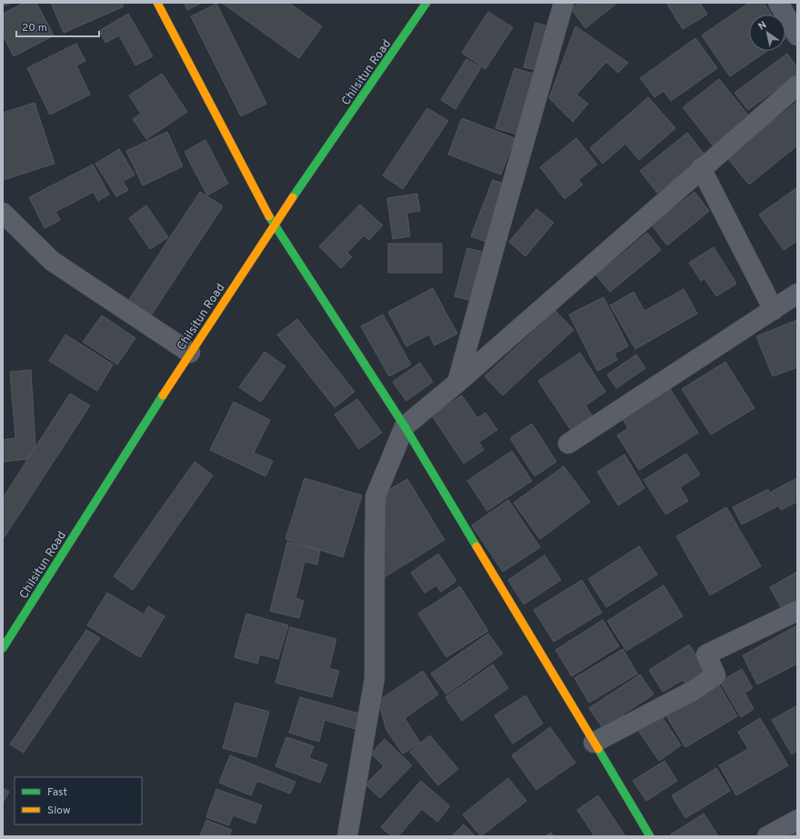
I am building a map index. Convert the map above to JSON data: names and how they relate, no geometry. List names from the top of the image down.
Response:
{
  "streets": {
    "main road": ["Chilsitun Road"]
  },
  "legend": ["Fast", "Slow"],
  "scale_bar": "20 m",
  "north": "top left"
}
